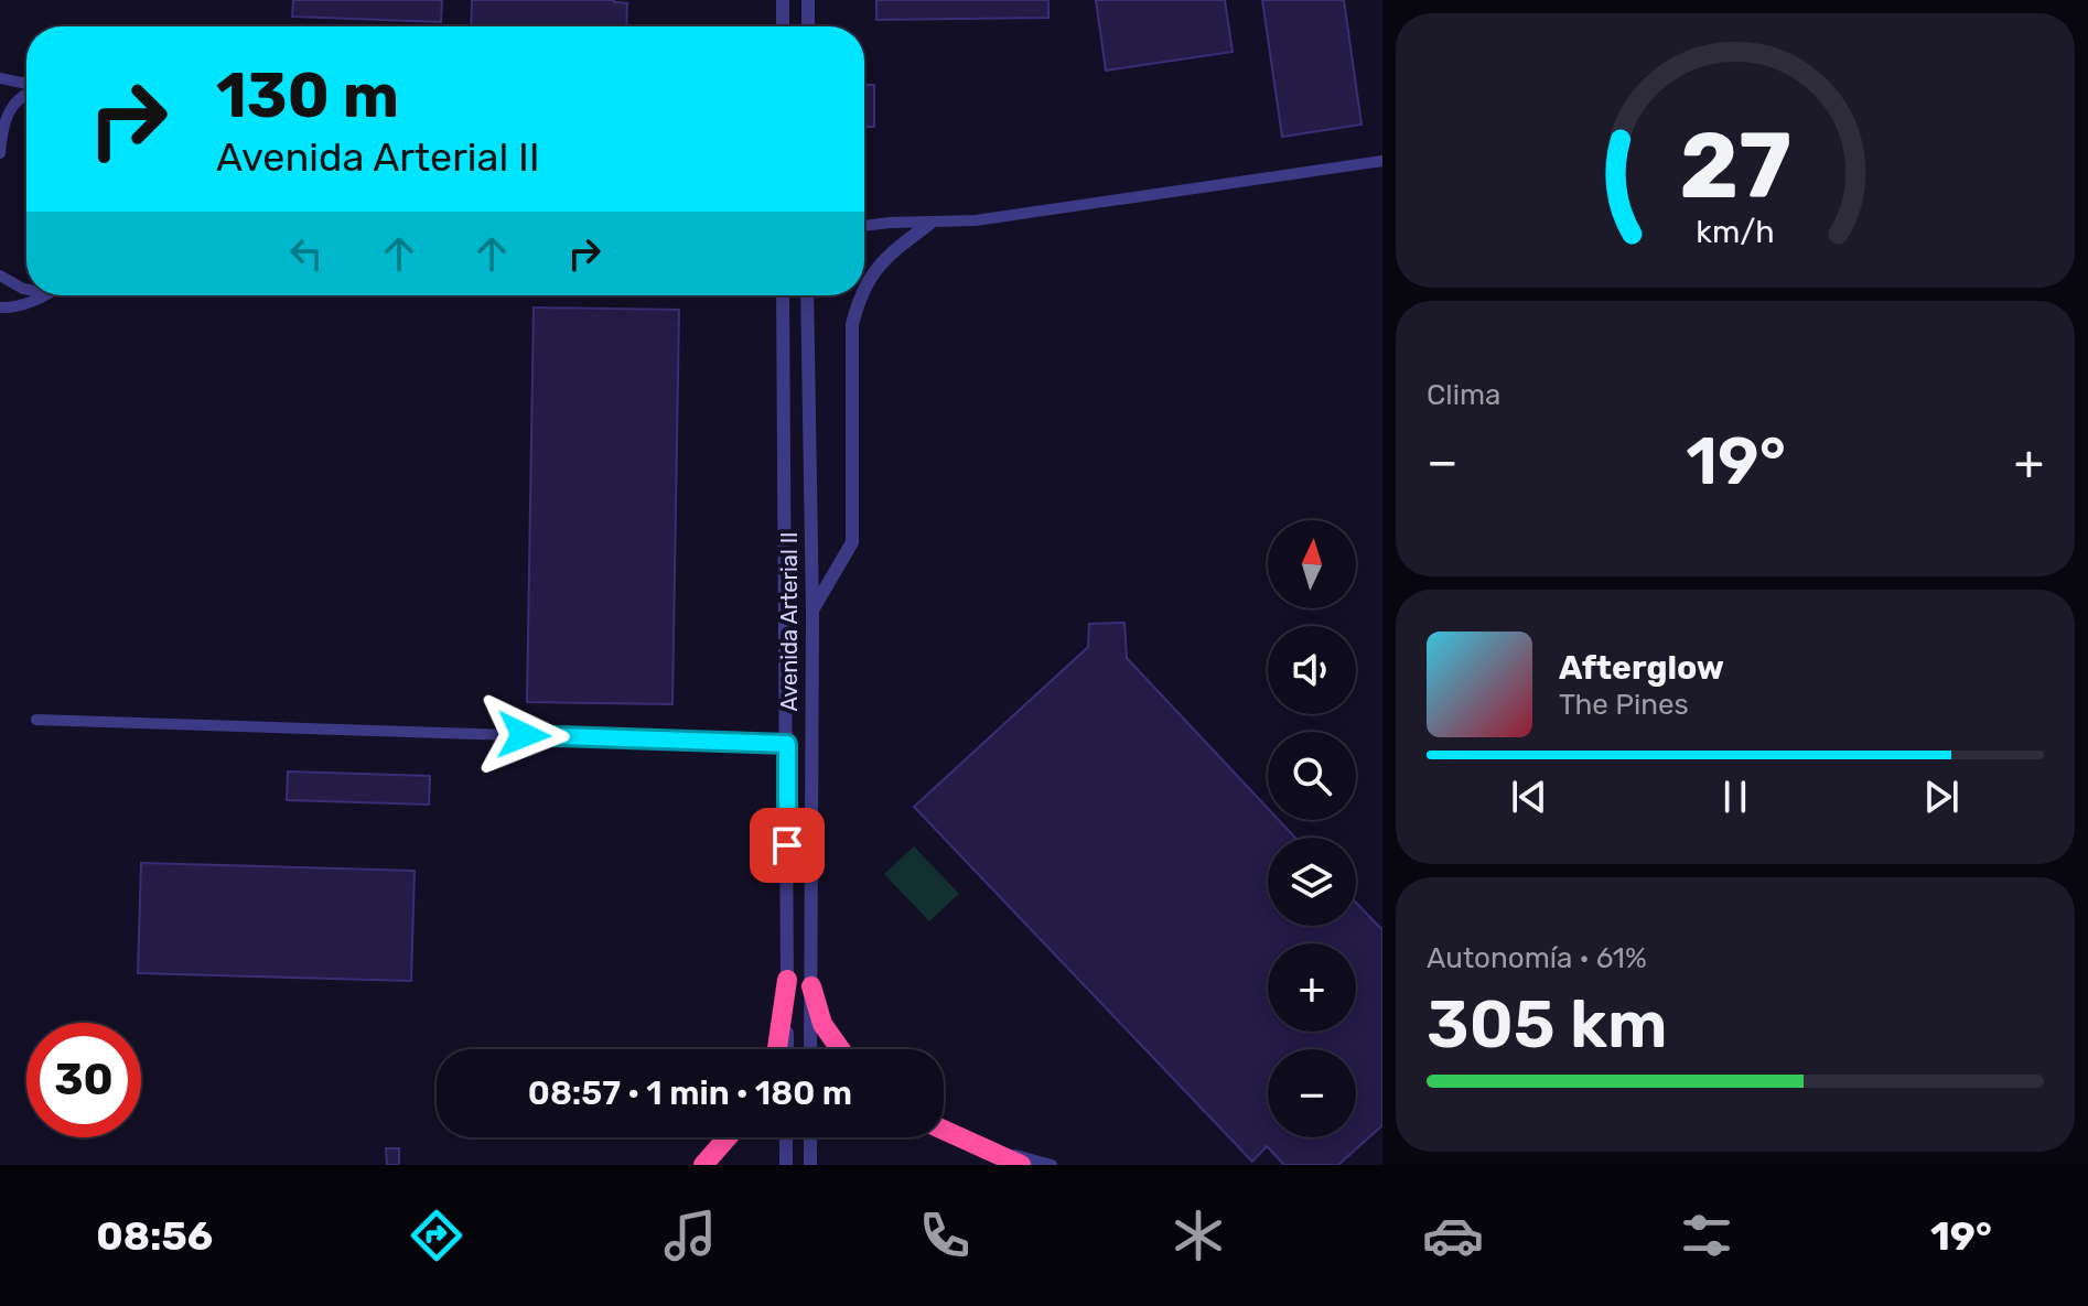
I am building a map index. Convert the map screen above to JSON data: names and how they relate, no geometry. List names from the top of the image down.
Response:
{
  "streets": {
    "street": ["Avenida Arterial II"]
  },
  "north": "top",
  "page": {
    "turn": ["130 m", "Avenida Arterial II"],
    "tile": [
      "Clima",
      ["Autonomía · 61%", "305 km"]
    ],
    "heat": ["−", "19°", "+"],
    "map_buttons": ["+", "−"],
    "song": ["Afterglow", "The Pines"],
    "limit": "30",
    "trip": "08:57 · 1 min · 180 m",
    "tabs": ["08:56", "19°"],
    "gauge": ["27", "km/h"]
  }
}
